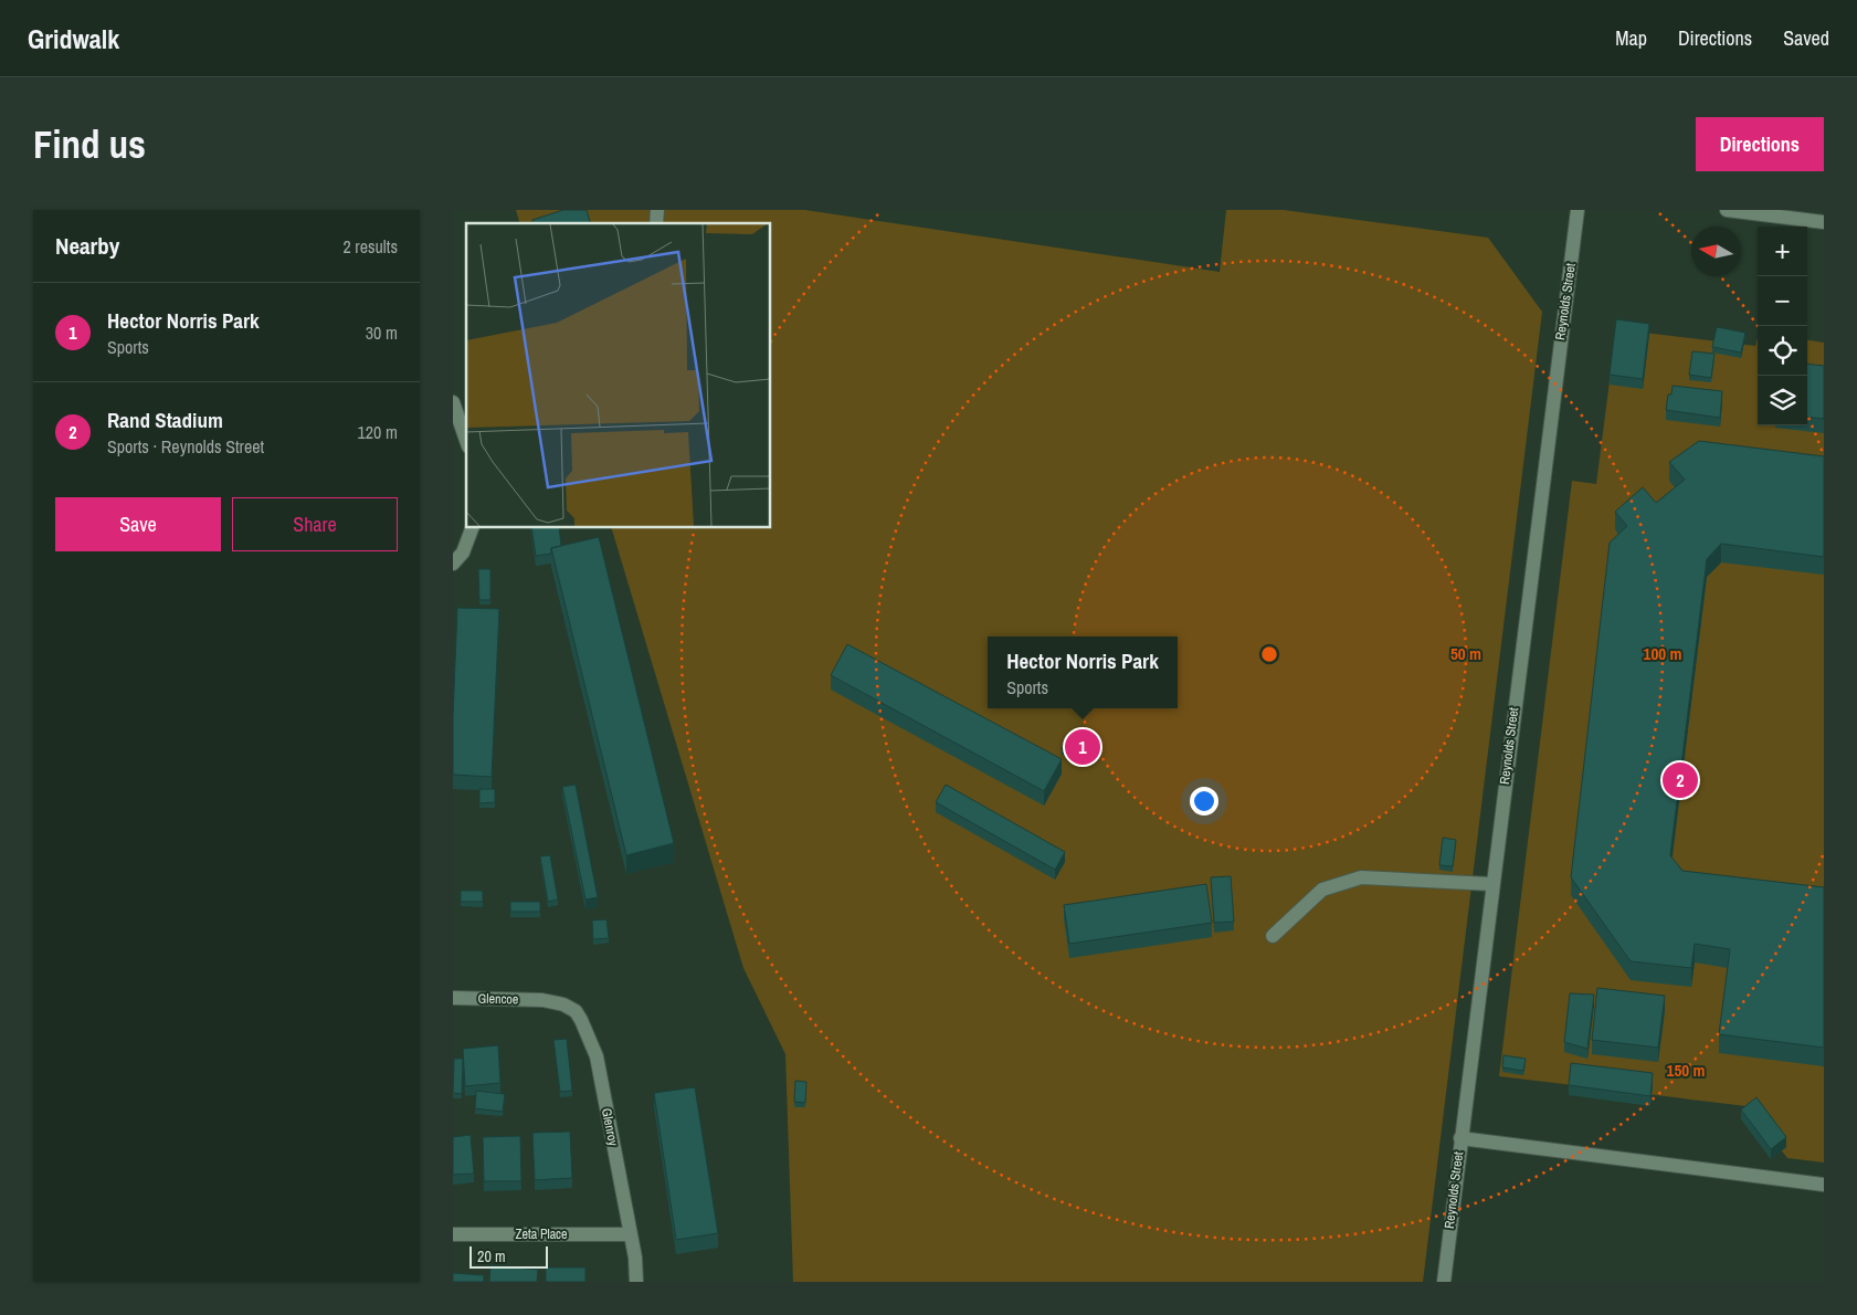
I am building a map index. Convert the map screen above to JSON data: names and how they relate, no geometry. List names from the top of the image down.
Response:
{
  "streets": {
    "street": [
      "Reynolds Street",
      "Glencoe",
      "Glenroy",
      "Zeta Place"
    ]
  },
  "crossings": [
    ["Glencoe", "Glenroy"],
    ["Glenroy", "Zeta Place"]
  ],
  "scale_bar": "20 m",
  "north": "left",
  "page": {
    "header": "Gridwalk",
    "nav": ["Map", "Directions", "Saved"],
    "buttons": [
      "Directions",
      ["Save", "Share"]
    ],
    "title": "Find us",
    "heading": ["Nearby", "2 results"],
    "map_buttons": ["+", "−"],
    "list": [
      {
        "mark": "1",
        "name": "Hector Norris Park",
        "note": "Sports",
        "value": "30 m"
      },
      {
        "mark": "2",
        "name": "Rand Stadium",
        "note": "Sports · Reynolds Street",
        "value": "120 m"
      }
    ],
    "popup": ["Hector Norris Park", "Sports"],
    "pins": ["1", "2"],
    "scale": "20 m"
  },
  "rings": ["50 m", "100 m", "150 m"]
}
